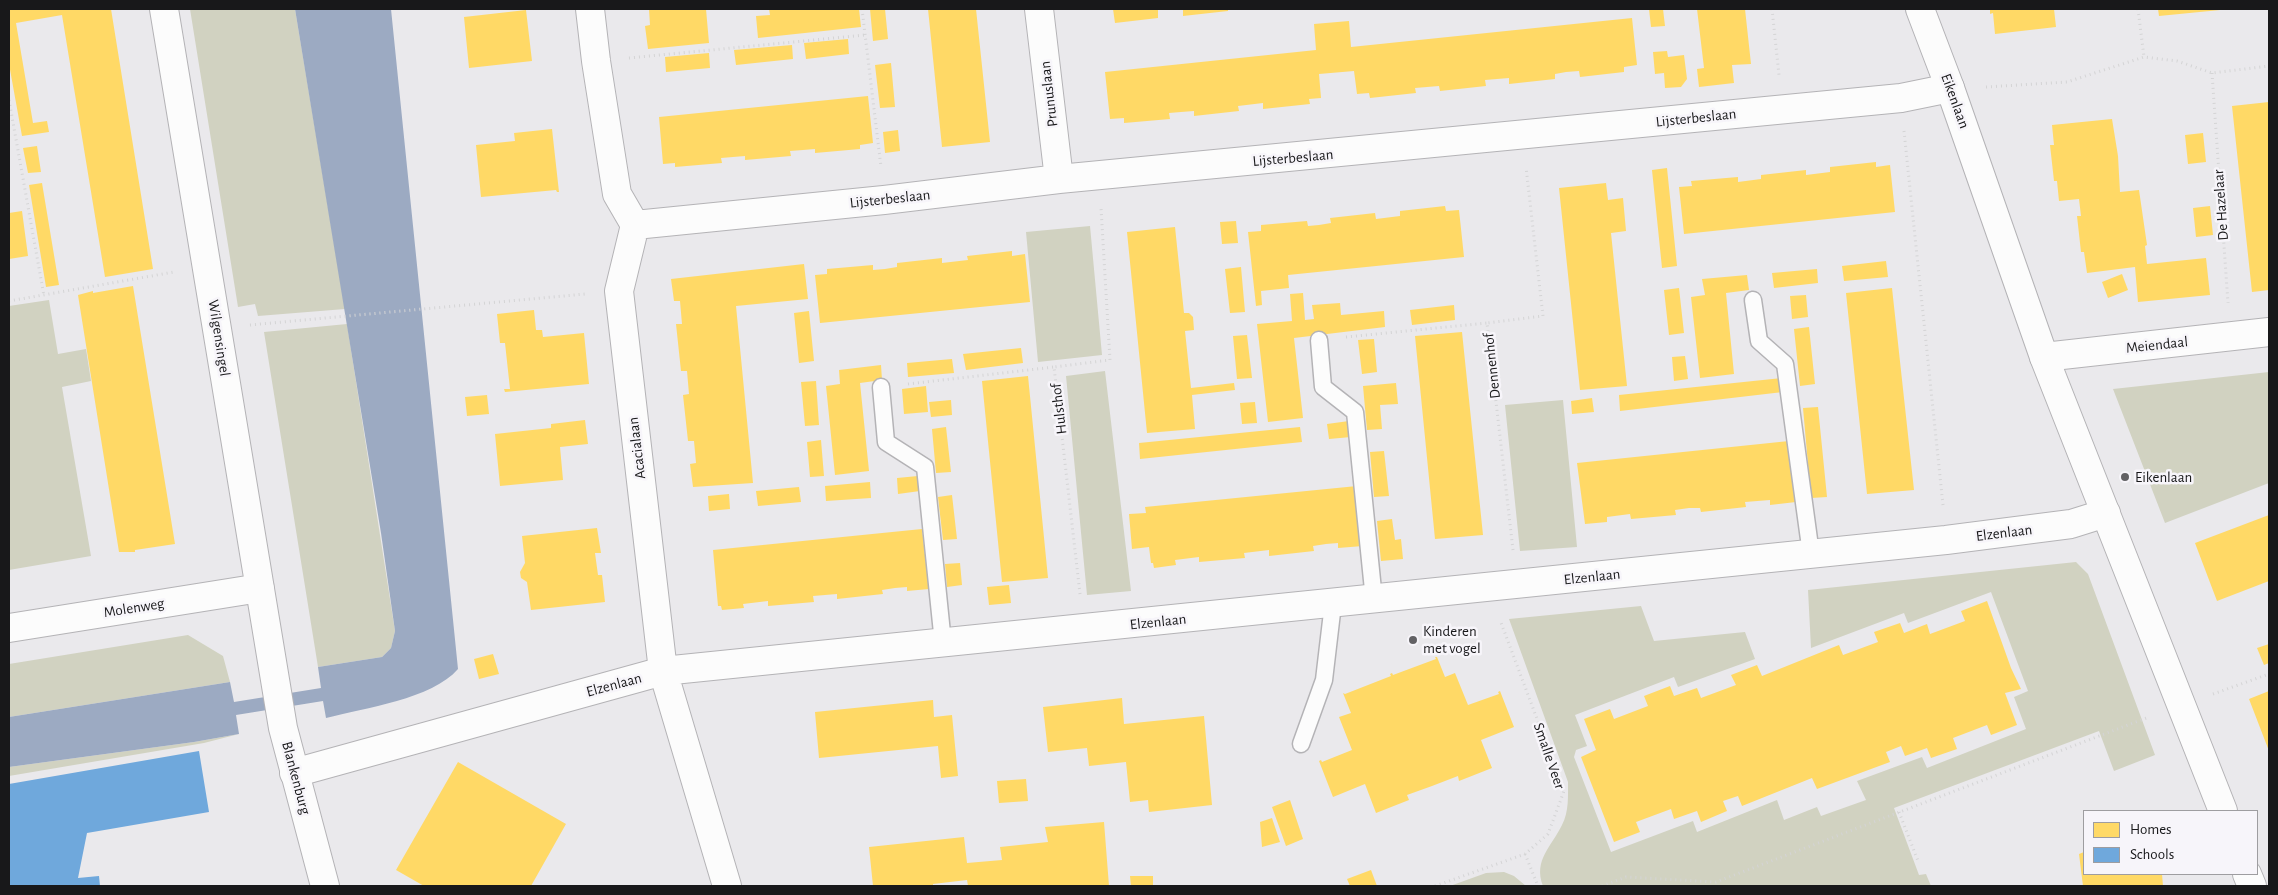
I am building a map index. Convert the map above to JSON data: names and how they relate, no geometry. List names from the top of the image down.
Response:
{
  "streets": {
    "street": [
      "Prunuslaan",
      "Eikenlaan",
      "Lijsterbeslaan",
      "Wilgensingel",
      "Meiendaal",
      "Acacialaan",
      "Elzenlaan",
      "Molenweg",
      "Blankenburg"
    ],
    "path": [
      "De Hazelaar",
      "Dennenhof",
      "Hulsthof",
      "Smalle Veer"
    ]
  },
  "crossings": [
    ["Prunuslaan", "Lijsterbeslaan"],
    ["Eikenlaan", "Lijsterbeslaan"],
    ["Eikenlaan", "Meiendaal"],
    ["Eikenlaan", "Elzenlaan"],
    ["Lijsterbeslaan", "Dennenhof"],
    ["Lijsterbeslaan", "Hulsthof"],
    ["Lijsterbeslaan", "Acacialaan"],
    ["De Hazelaar", "Meiendaal"],
    ["Wilgensingel", "Molenweg"],
    ["Wilgensingel", "Blankenburg"],
    ["Dennenhof", "Elzenlaan"],
    ["Hulsthof", "Elzenlaan"],
    ["Acacialaan", "Elzenlaan"],
    ["Elzenlaan", "Smalle Veer"],
    ["Elzenlaan", "Blankenburg"]
  ],
  "places": ["Eikenlaan", "Kinderen met vogel"],
  "legend": ["Homes", "Schools"]
}
